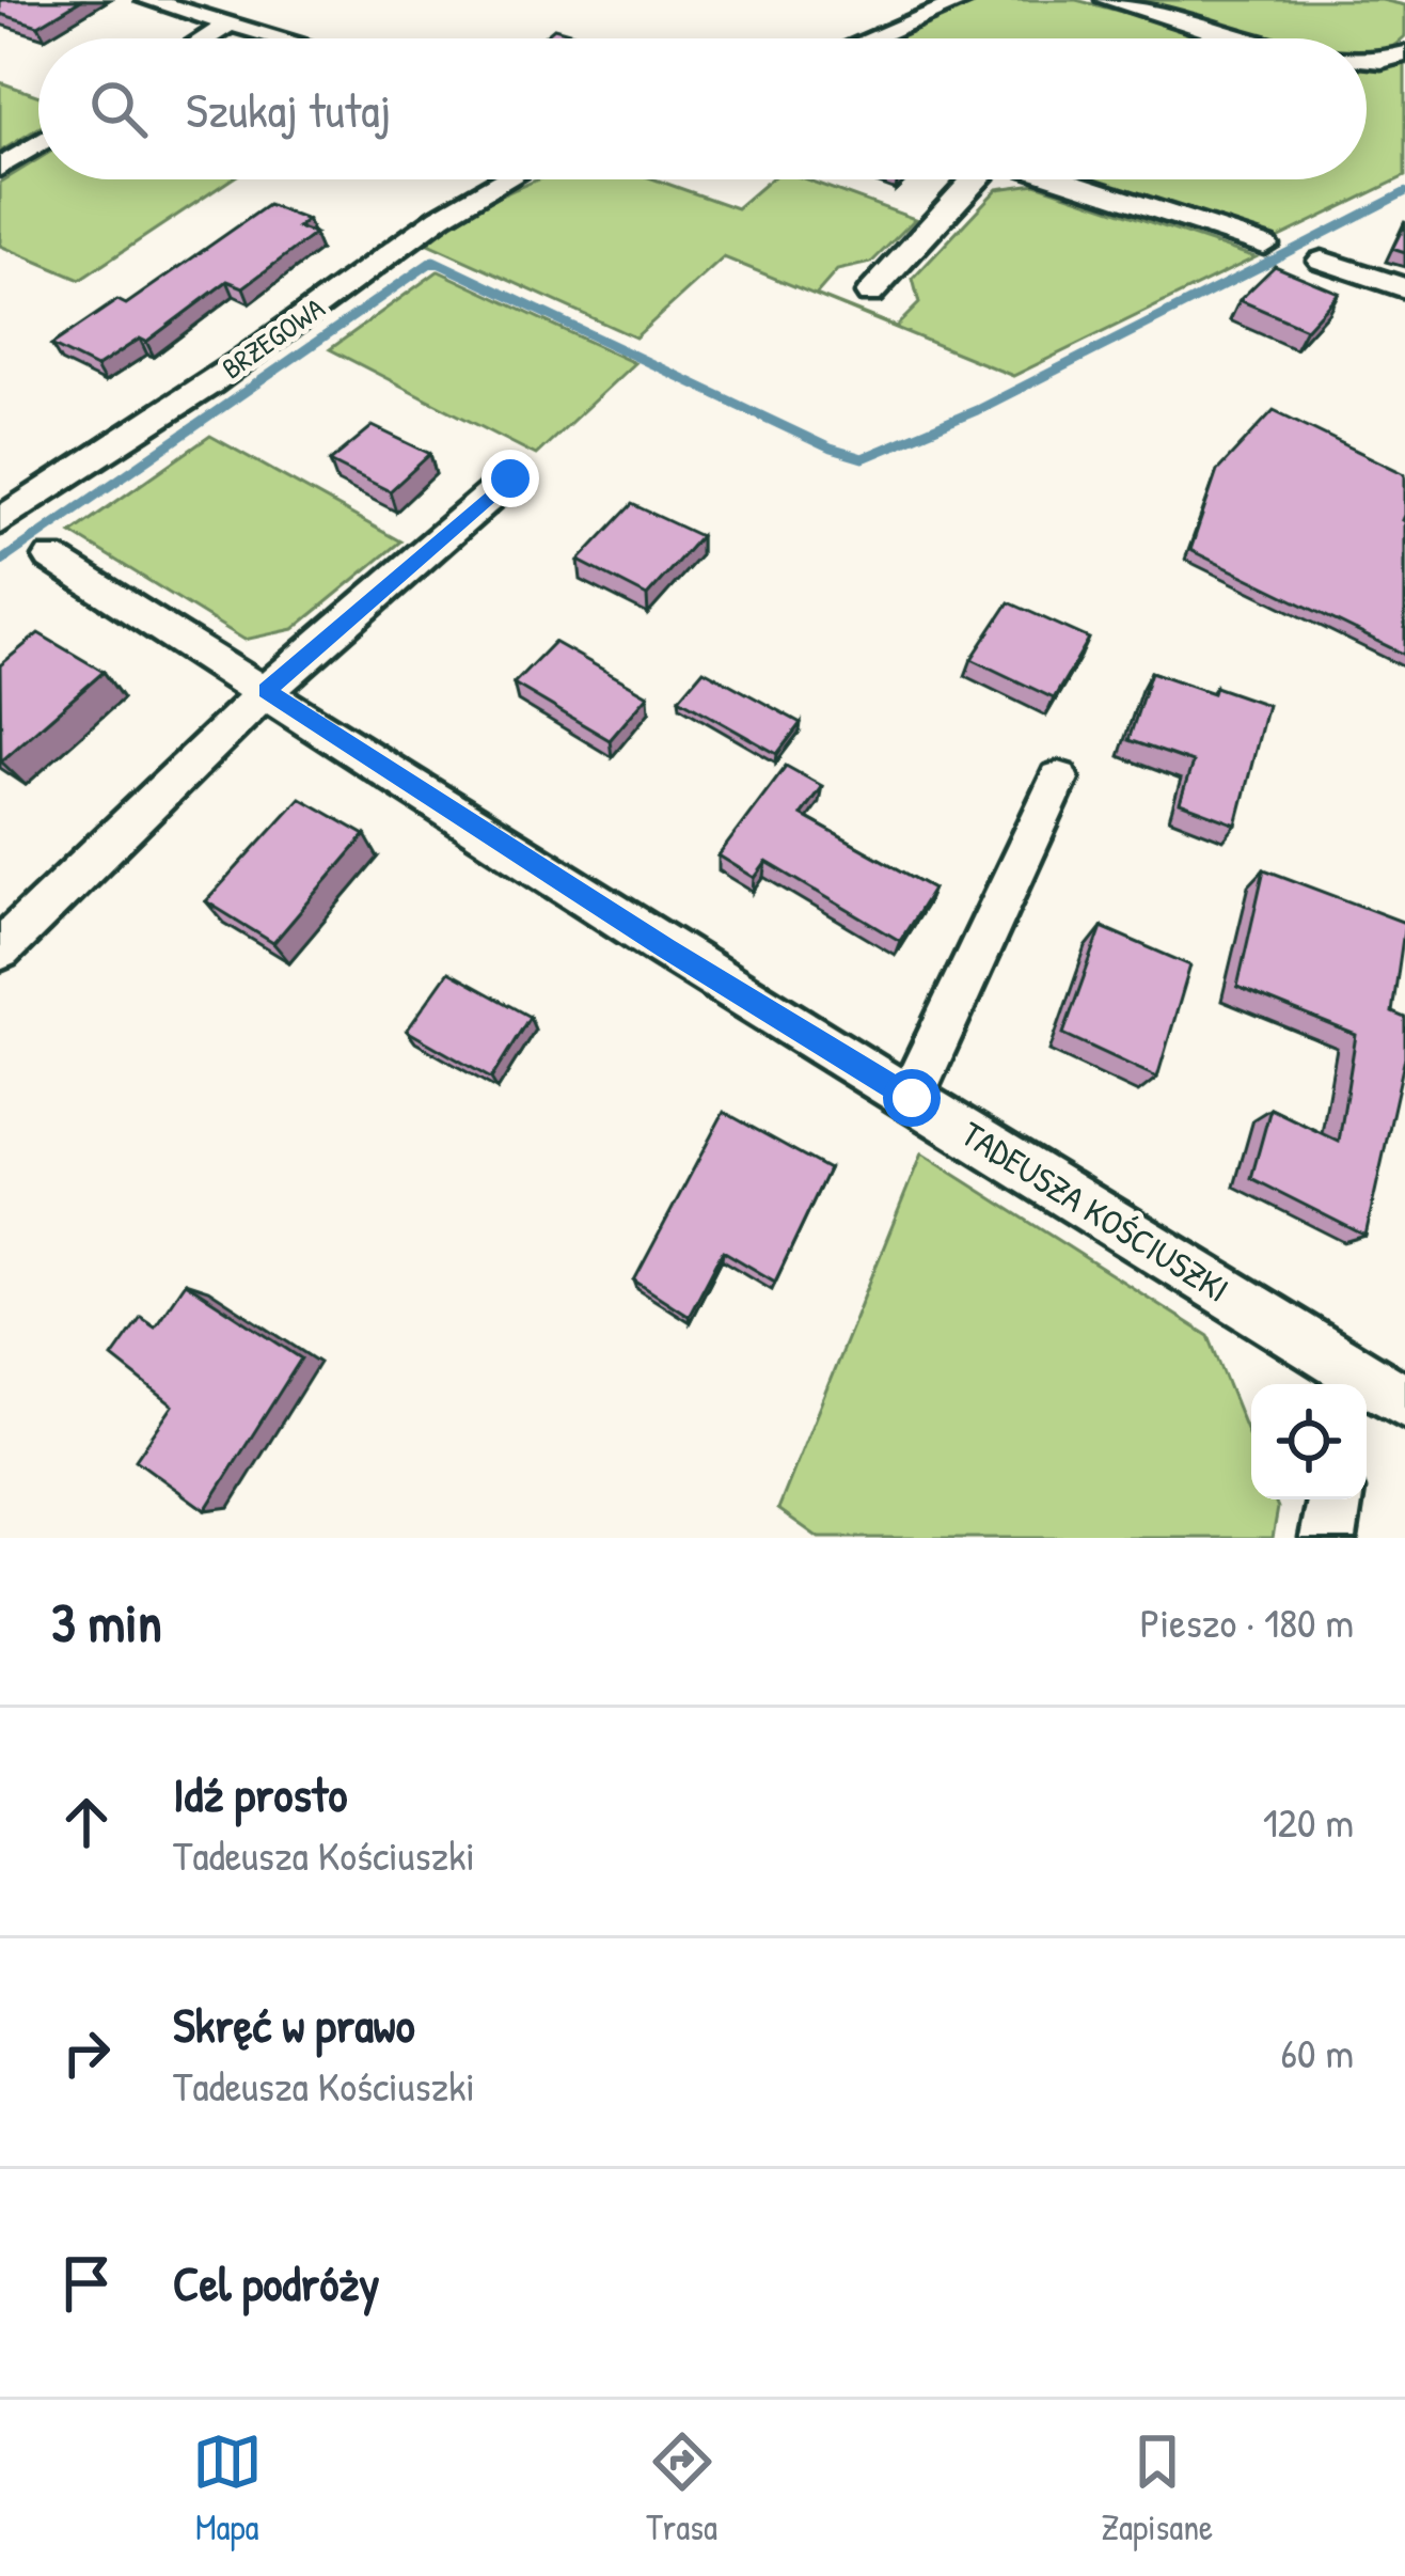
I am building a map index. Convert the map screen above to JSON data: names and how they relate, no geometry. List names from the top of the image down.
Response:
{
  "streets": {
    "street": ["BRZEGOWA", "TADEUSZA KOŚCIUSZKI"]
  },
  "page": {
    "search": "Szukaj tutaj",
    "heading": ["3 min", "Pieszo · 180 m"],
    "list": [
      ["Idź prosto", "Tadeusza Kościuszki", "120 m"],
      ["Skręć w prawo", "Tadeusza Kościuszki", "60 m"],
      "Cel podróży"
    ],
    "nav": ["Mapa", "Trasa", "Zapisane"]
  }
}
